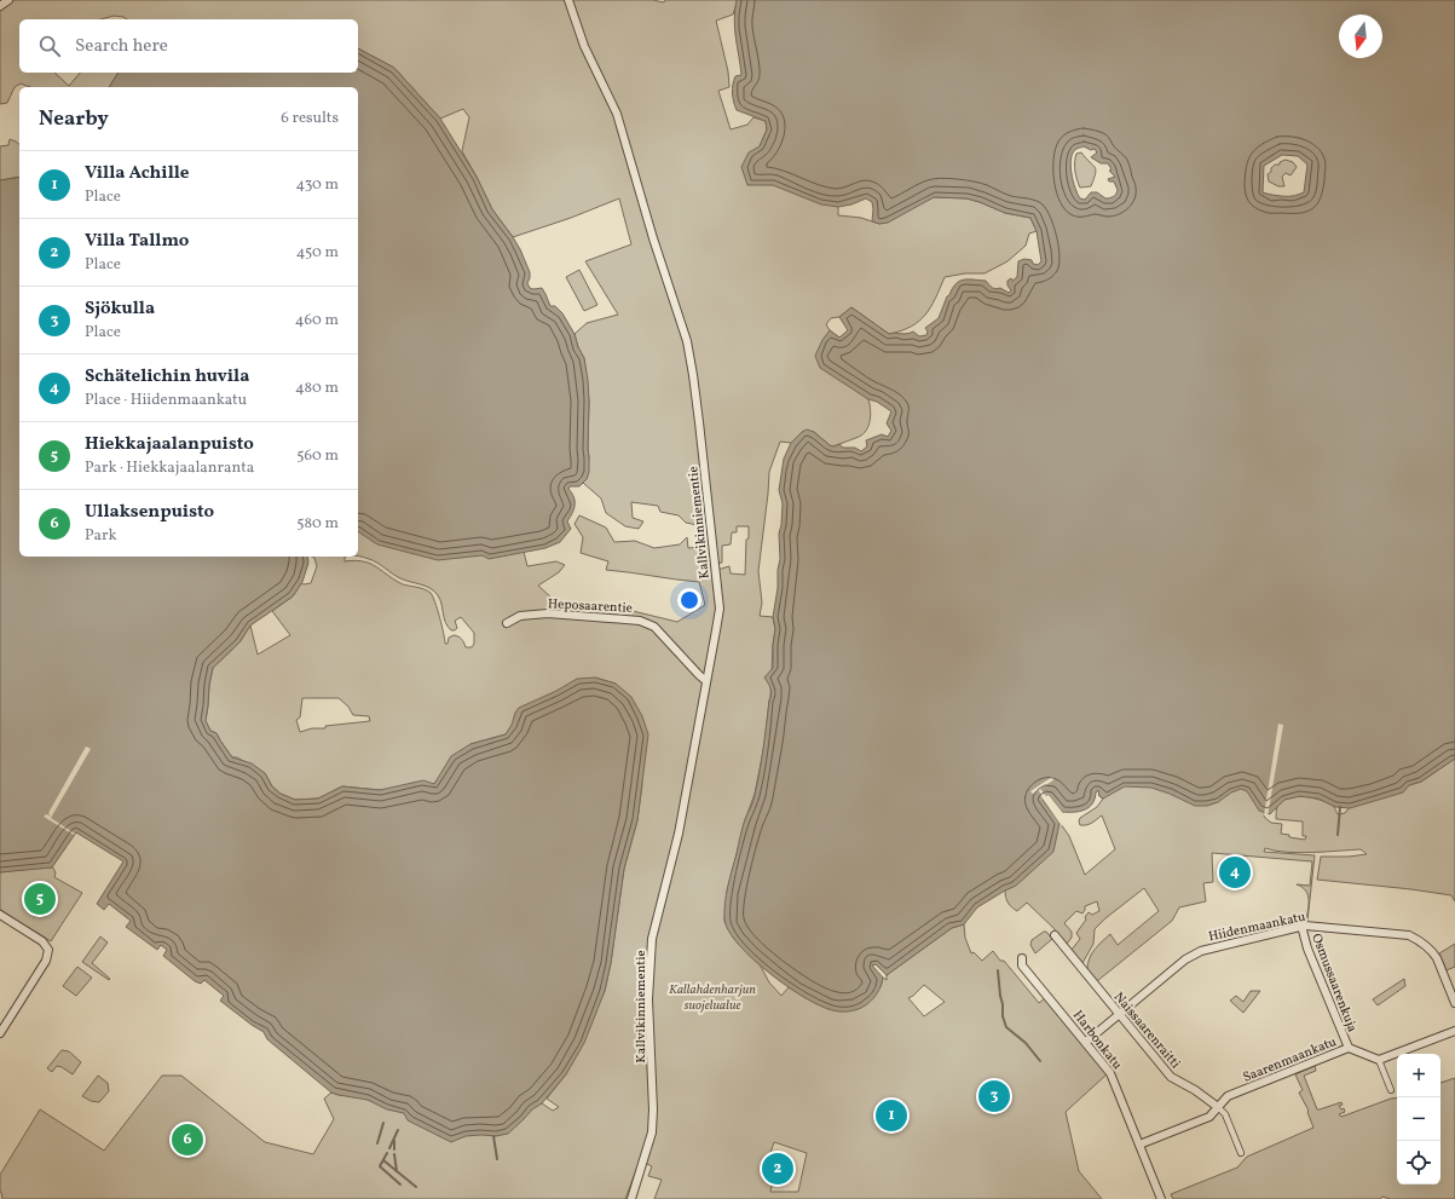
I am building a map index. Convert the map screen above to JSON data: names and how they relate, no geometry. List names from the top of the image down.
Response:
{
  "streets": {
    "street": [
      "Kallvikinniementie",
      "Heposaarentie",
      "Hiidenmaankatu",
      "Osmussaarenkuja",
      "Naissaarenraitti",
      "Harbonkatu",
      "Saarenmaankatu"
    ]
  },
  "crossings": [
    ["Kallvikinniementie", "Heposaarentie"],
    ["Hiidenmaankatu", "Osmussaarenkuja"],
    ["Hiidenmaankatu", "Naissaarenraitti"],
    ["Hiidenmaankatu", "Harbonkatu"],
    ["Osmussaarenkuja", "Saarenmaankatu"],
    ["Naissaarenraitti", "Saarenmaankatu"],
    ["Harbonkatu", "Saarenmaankatu"]
  ],
  "parks": ["Kallahdenharjun suojelualue"],
  "north": "bottom",
  "page": {
    "search": "Search here",
    "heading": ["Nearby", "6 results"],
    "list": [
      {
        "mark": "1",
        "name": "Villa Achille",
        "note": "Place",
        "value": "430 m"
      },
      {
        "mark": "2",
        "name": "Villa Tallmo",
        "note": "Place",
        "value": "450 m"
      },
      {
        "mark": "3",
        "name": "Sjökulla",
        "note": "Place",
        "value": "460 m"
      },
      {
        "mark": "4",
        "name": "Schätelichin huvila",
        "note": "Place · Hiidenmaankatu",
        "value": "480 m"
      },
      {
        "mark": "5",
        "name": "Hiekkajaalanpuisto",
        "note": "Park · Hiekkajaalanranta",
        "value": "560 m"
      },
      {
        "mark": "6",
        "name": "Ullaksenpuisto",
        "note": "Park",
        "value": "580 m"
      }
    ],
    "pins": [
      "4",
      "5",
      "3",
      "1",
      "6",
      "2"
    ],
    "map_buttons": ["+", "−"]
  }
}
